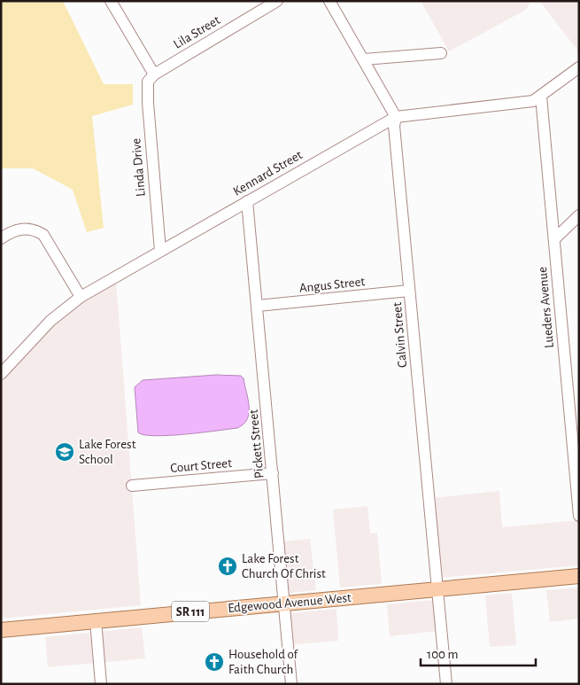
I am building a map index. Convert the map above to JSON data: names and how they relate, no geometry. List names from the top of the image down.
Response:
{
  "streets": {
    "main road": ["Edgewood Avenue West", "SR 111"],
    "street": [
      "Lila Street",
      "Linda Drive",
      "Kennard Street",
      "Angus Street",
      "Lueders Avenue",
      "Calvin Street",
      "Pickett Street",
      "Court Street"
    ]
  },
  "crossings": [
    ["Lila Street", "Linda Drive"],
    ["Linda Drive", "Kennard Street"],
    ["Kennard Street", "Lueders Avenue"],
    ["Kennard Street", "Calvin Street"],
    ["Kennard Street", "Pickett Street"],
    ["Angus Street", "Calvin Street"],
    ["Angus Street", "Pickett Street"],
    ["Calvin Street", "Edgewood Avenue West"],
    ["Pickett Street", "Court Street"],
    ["Pickett Street", "Edgewood Avenue West"]
  ],
  "places": {
    "school or university": ["Lake Forest School"],
    "church": ["Lake Forest Church Of Christ", "Household of Faith Church"]
  },
  "scale_bar": "100 m"
}
